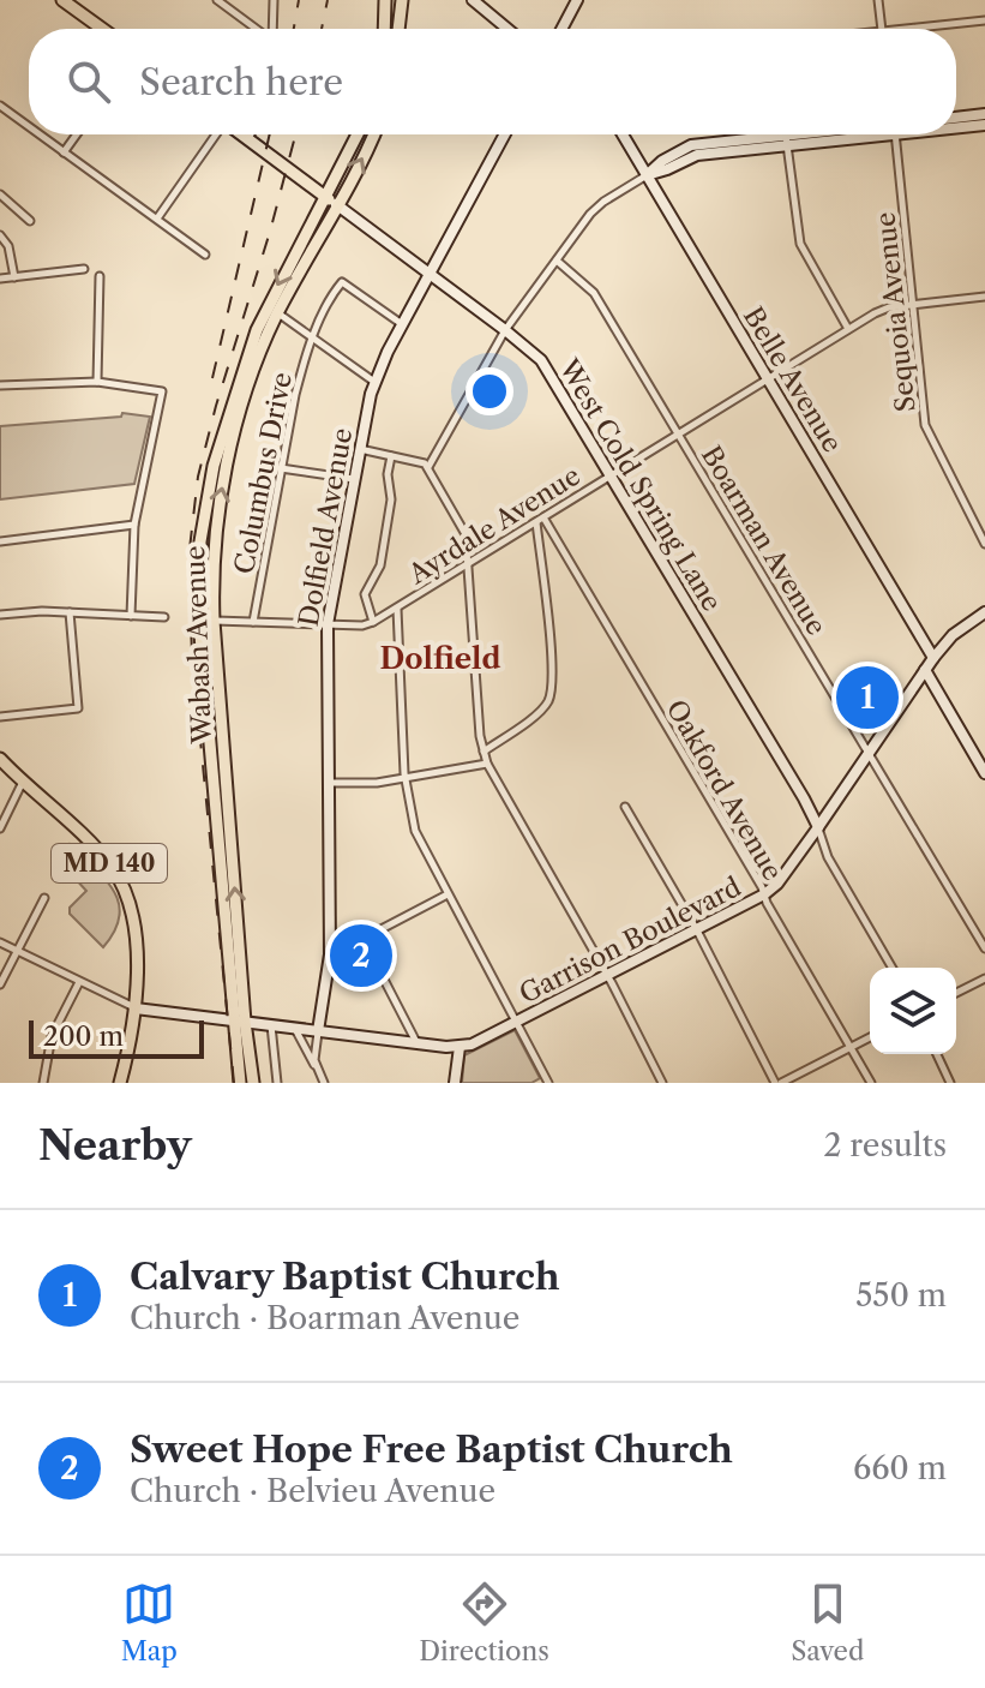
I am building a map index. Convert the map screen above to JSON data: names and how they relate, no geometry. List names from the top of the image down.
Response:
{
  "streets": {
    "main road": ["West Cold Spring Lane", "Wabash Avenue", "MD 140"],
    "street": [
      "Sequoia Avenue",
      "Belle Avenue",
      "Columbus Drive",
      "Ayrdale Avenue",
      "Dolfield Avenue",
      "Boarman Avenue",
      "Oakford Avenue",
      "Garrison Boulevard"
    ]
  },
  "crossings": [
    ["Sequoia Avenue", "Ayrdale Avenue"],
    ["Belle Avenue", "Ayrdale Avenue"],
    ["Belle Avenue", "Garrison Boulevard"],
    ["Columbus Drive", "Ayrdale Avenue"],
    ["Columbus Drive", "Dolfield Avenue"],
    ["West Cold Spring Lane", "Ayrdale Avenue"],
    ["West Cold Spring Lane", "Dolfield Avenue"],
    ["West Cold Spring Lane", "Wabash Avenue"],
    ["West Cold Spring Lane", "Garrison Boulevard"],
    ["Ayrdale Avenue", "Dolfield Avenue"],
    ["Ayrdale Avenue", "Boarman Avenue"],
    ["Ayrdale Avenue", "Wabash Avenue"],
    ["Ayrdale Avenue", "Oakford Avenue"],
    ["Dolfield Avenue", "Garrison Boulevard"],
    ["Boarman Avenue", "Garrison Boulevard"],
    ["Wabash Avenue", "Garrison Boulevard"],
    ["Oakford Avenue", "Garrison Boulevard"],
    ["MD 140", "Garrison Boulevard"]
  ],
  "districts": ["Dolfield"],
  "scale_bar": "200 m",
  "page": {
    "search": "Search here",
    "pins": ["1", "2"],
    "scale": "200 m",
    "heading": ["Nearby", "2 results"],
    "list": [
      {
        "mark": "1",
        "name": "Calvary Baptist Church",
        "note": "Church · Boarman Avenue",
        "value": "550 m"
      },
      {
        "mark": "2",
        "name": "Sweet Hope Free Baptist Church",
        "note": "Church · Belvieu Avenue",
        "value": "660 m"
      }
    ],
    "nav": ["Map", "Directions", "Saved"]
  }
}
